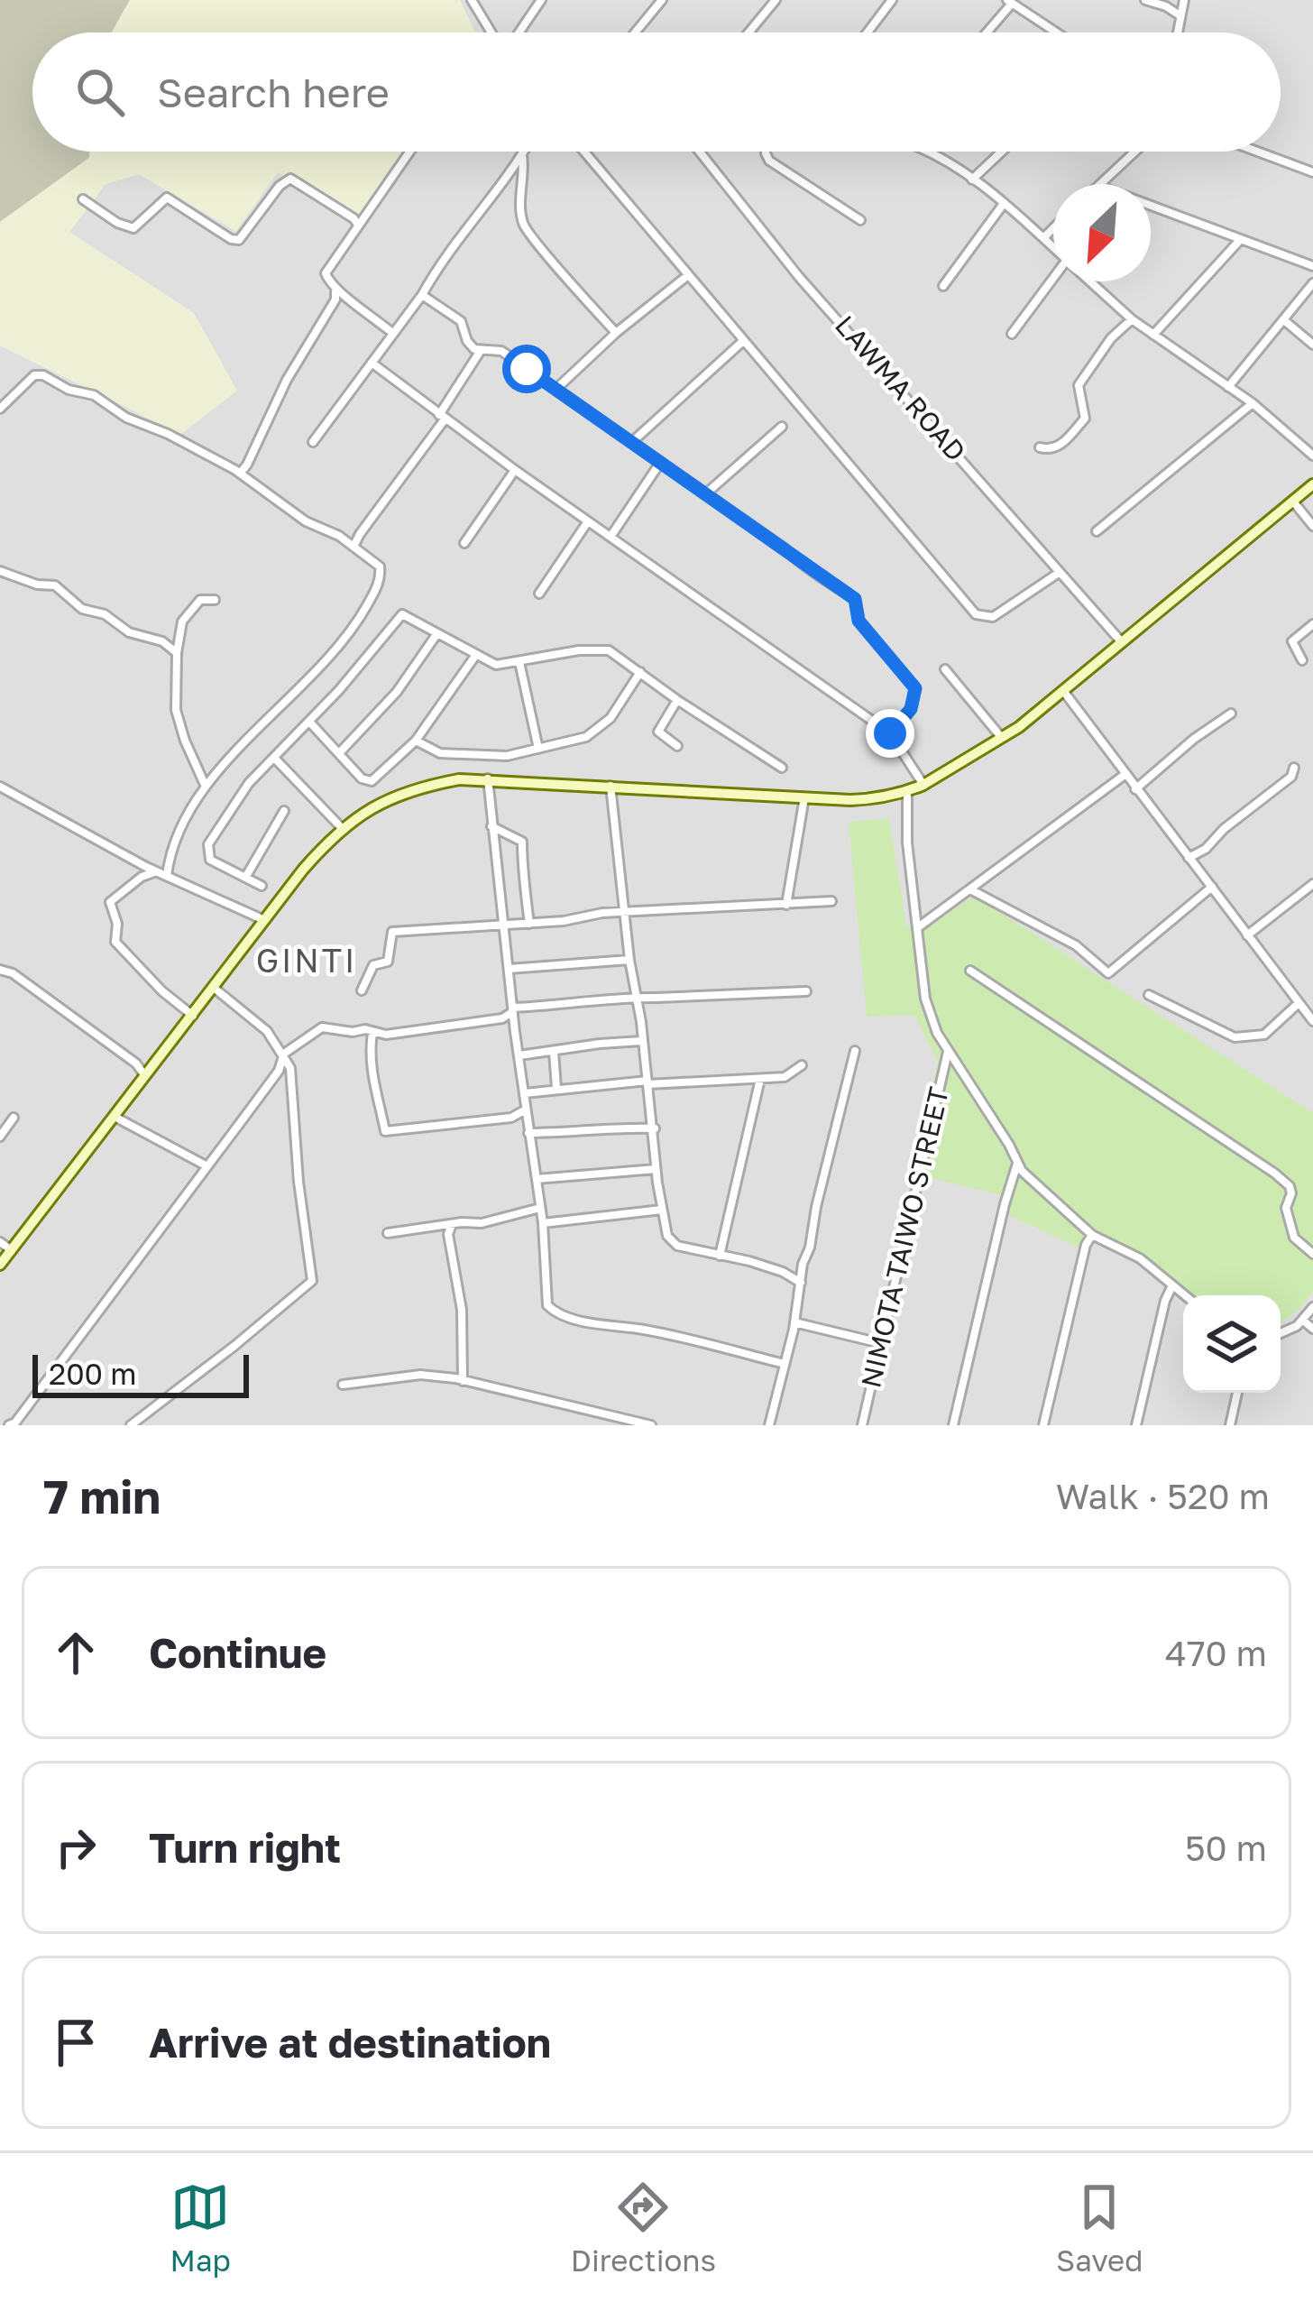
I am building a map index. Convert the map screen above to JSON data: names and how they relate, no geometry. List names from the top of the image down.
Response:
{
  "streets": {
    "street": ["LAWMA ROAD", "NIMOTA TAIWO STREET"]
  },
  "districts": ["GINTI"],
  "scale_bar": "200 m",
  "north": "bottom left",
  "page": {
    "search": "Search here",
    "scale": "200 m",
    "heading": ["7 min", "Walk · 520 m"],
    "list": [
      ["Continue", "470 m"],
      ["Turn right", "50 m"],
      "Arrive at destination"
    ],
    "nav": ["Map", "Directions", "Saved"]
  }
}
